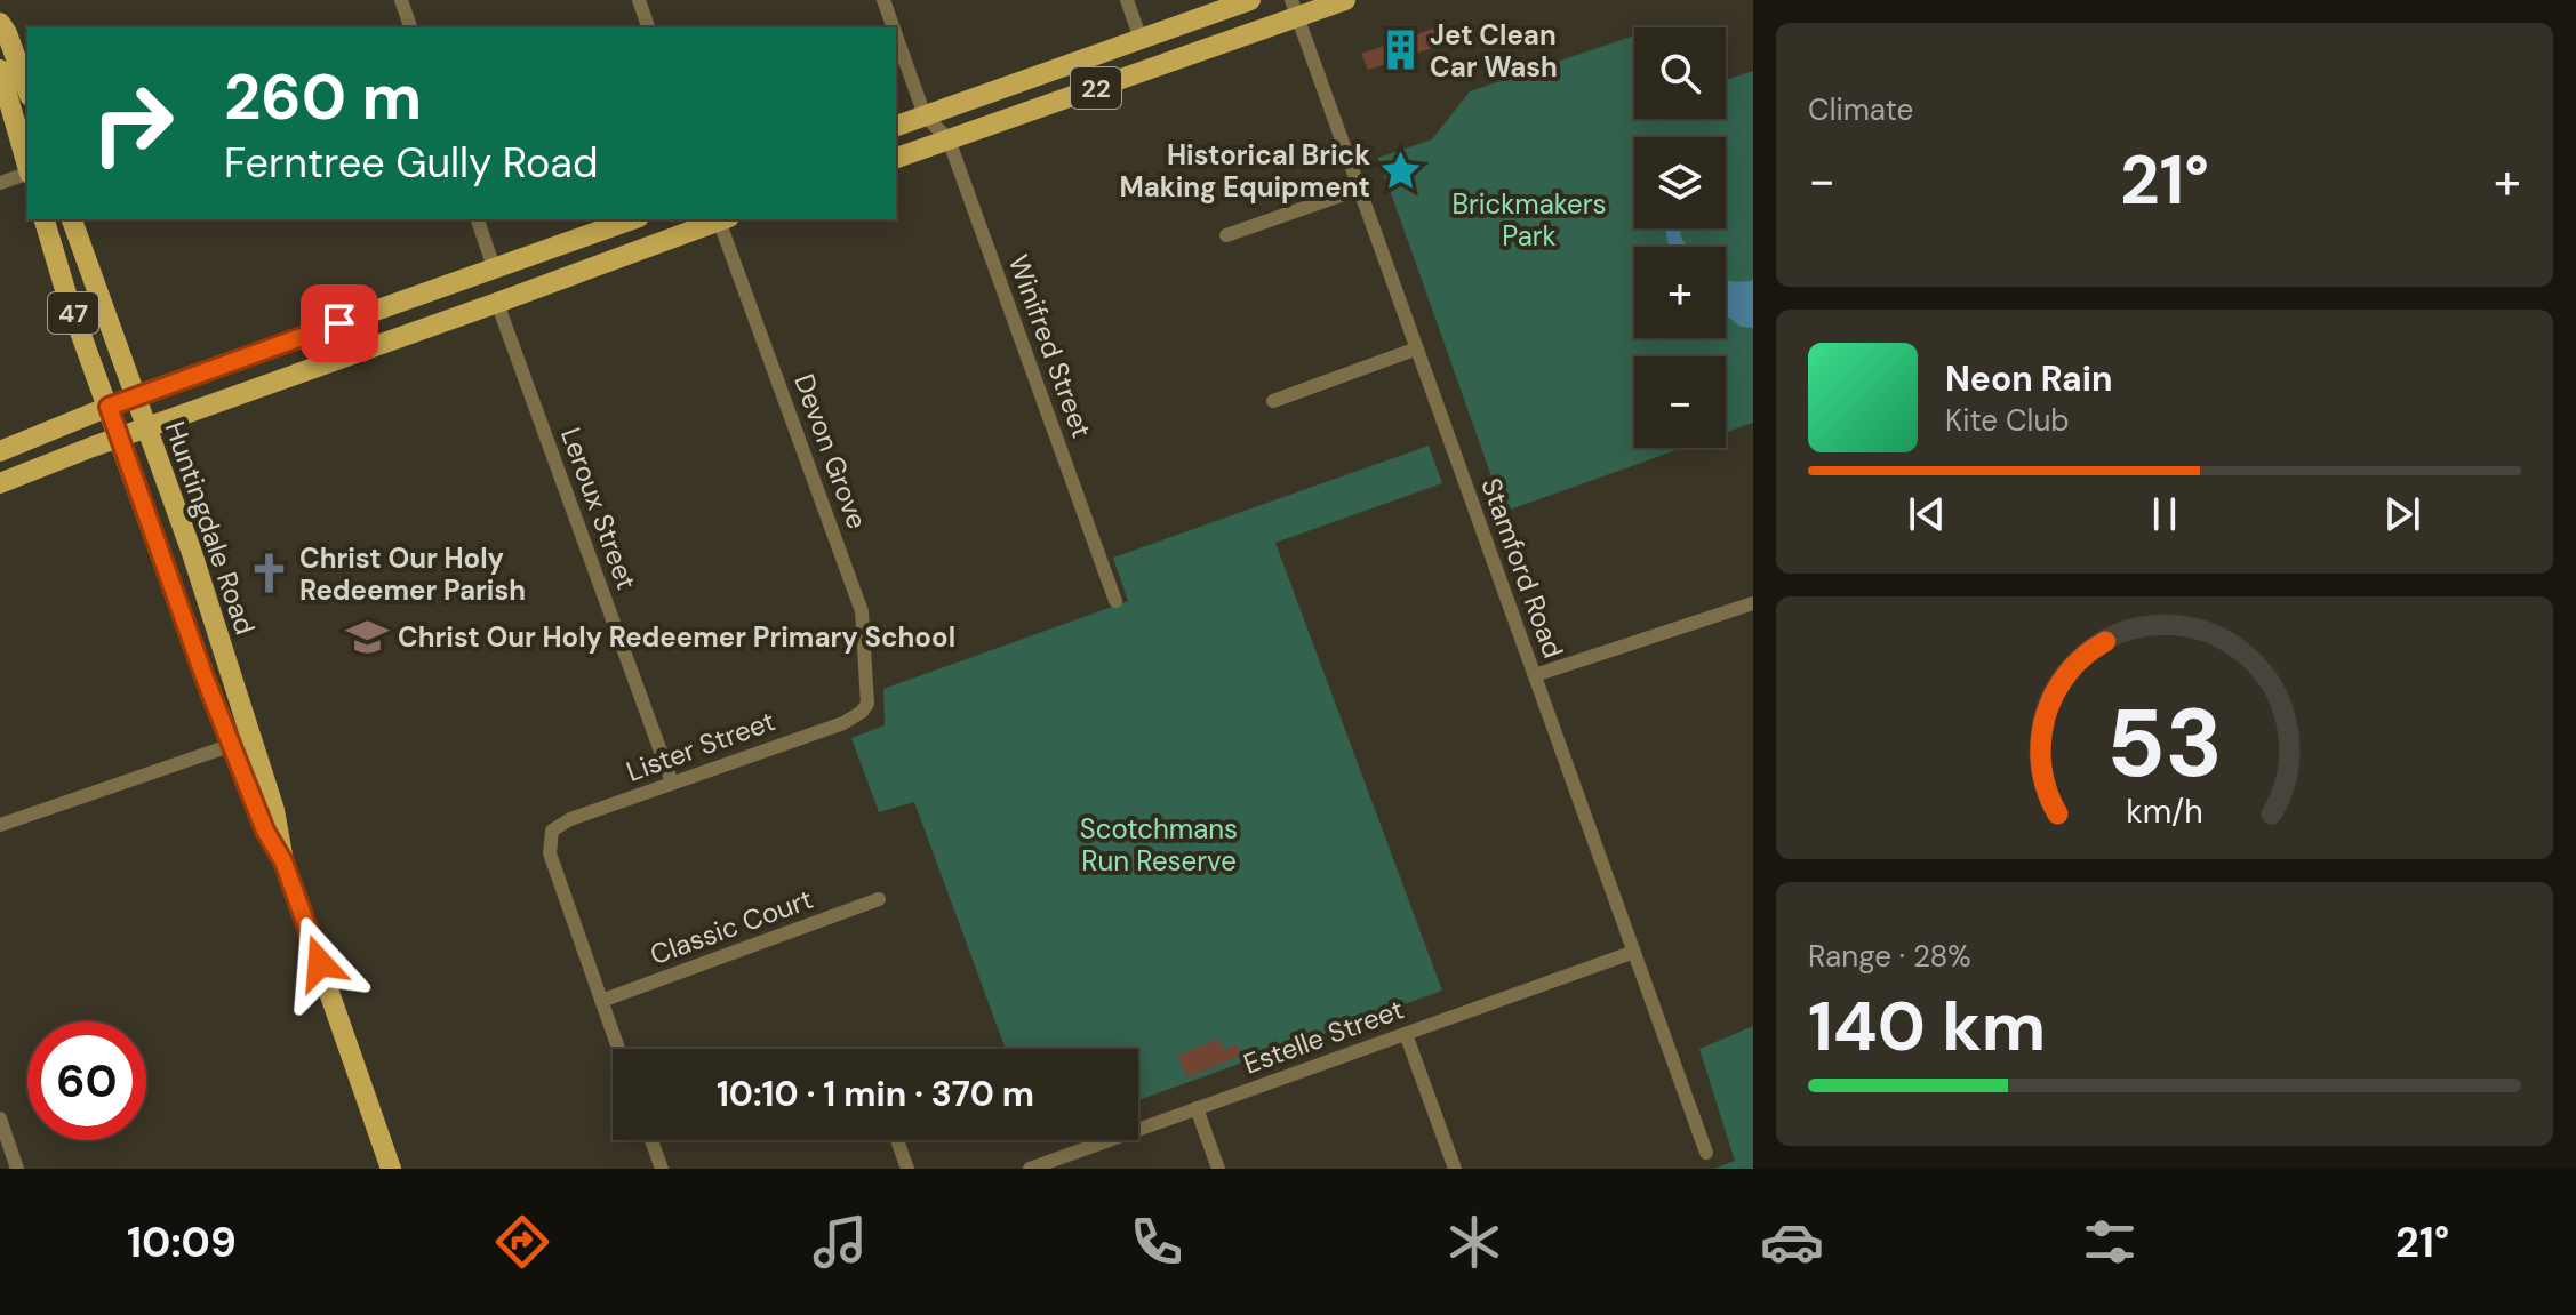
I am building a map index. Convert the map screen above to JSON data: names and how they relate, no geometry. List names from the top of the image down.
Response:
{
  "streets": {
    "main road": ["22", "47", "Huntingdale Road"],
    "street": [
      "Winifred Street",
      "Devon Grove",
      "Leroux Street",
      "Stamford Road",
      "Lister Street",
      "Classic Court",
      "Estelle Street"
    ]
  },
  "crossings": [
    ["22", "Winifred Street"],
    ["22", "Stamford Road"],
    ["Devon Grove", "Lister Street"],
    ["Leroux Street", "Lister Street"],
    ["Stamford Road", "Estelle Street"],
    ["Lister Street", "Classic Court"]
  ],
  "parks": ["Brickmakers Park", "Scotchmans Run Reserve"],
  "places": {
    "building": ["Jet Clean Car Wash"],
    "place": ["Historical Brick Making Equipment"],
    "church": ["Christ Our Holy Redeemer Parish"],
    "school or university": ["Christ Our Holy Redeemer Primary School"]
  },
  "page": {
    "tile": [
      "Climate",
      ["Range · 28%", "140 km"]
    ],
    "map_buttons": ["+", "−"],
    "turn": ["260 m", "Ferntree Gully Road"],
    "heat": ["−", "21°", "+"],
    "song": ["Neon Rain", "Kite Club"],
    "limit": "60",
    "trip": "10:10 · 1 min · 370 m",
    "tabs": ["10:09", "21°"],
    "gauge": ["53", "km/h"]
  }
}
